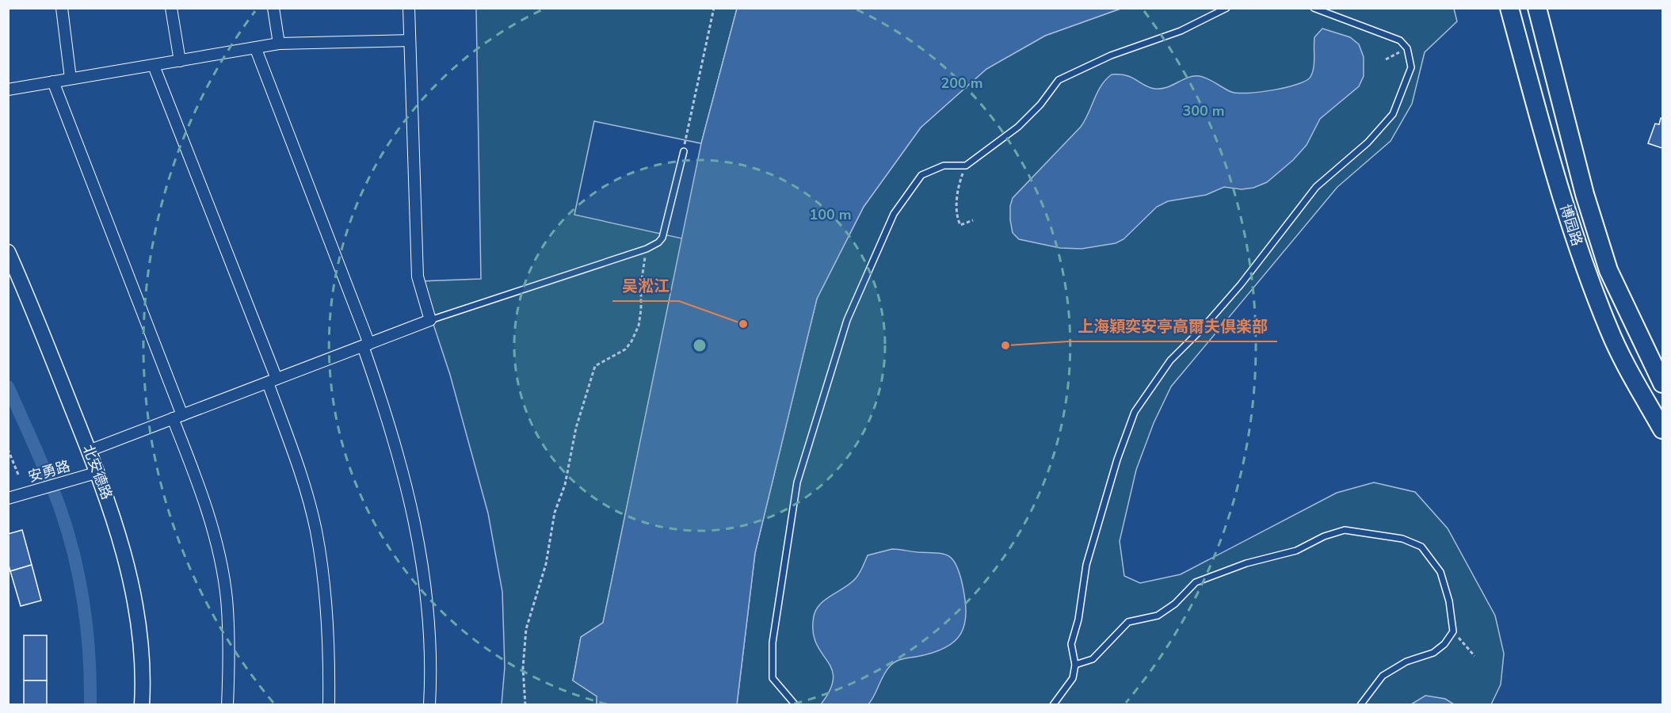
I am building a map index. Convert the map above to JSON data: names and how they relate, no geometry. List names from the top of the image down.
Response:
{
  "streets": {
    "main road": ["博园路"],
    "street": ["安勇路", "北安德路"]
  },
  "crossings": [
    ["安勇路", "北安德路"]
  ],
  "places": ["吴淞江", "上海穎奕安亭高爾夫倶楽部"],
  "rings": ["200 m", "300 m", "100 m"]
}
